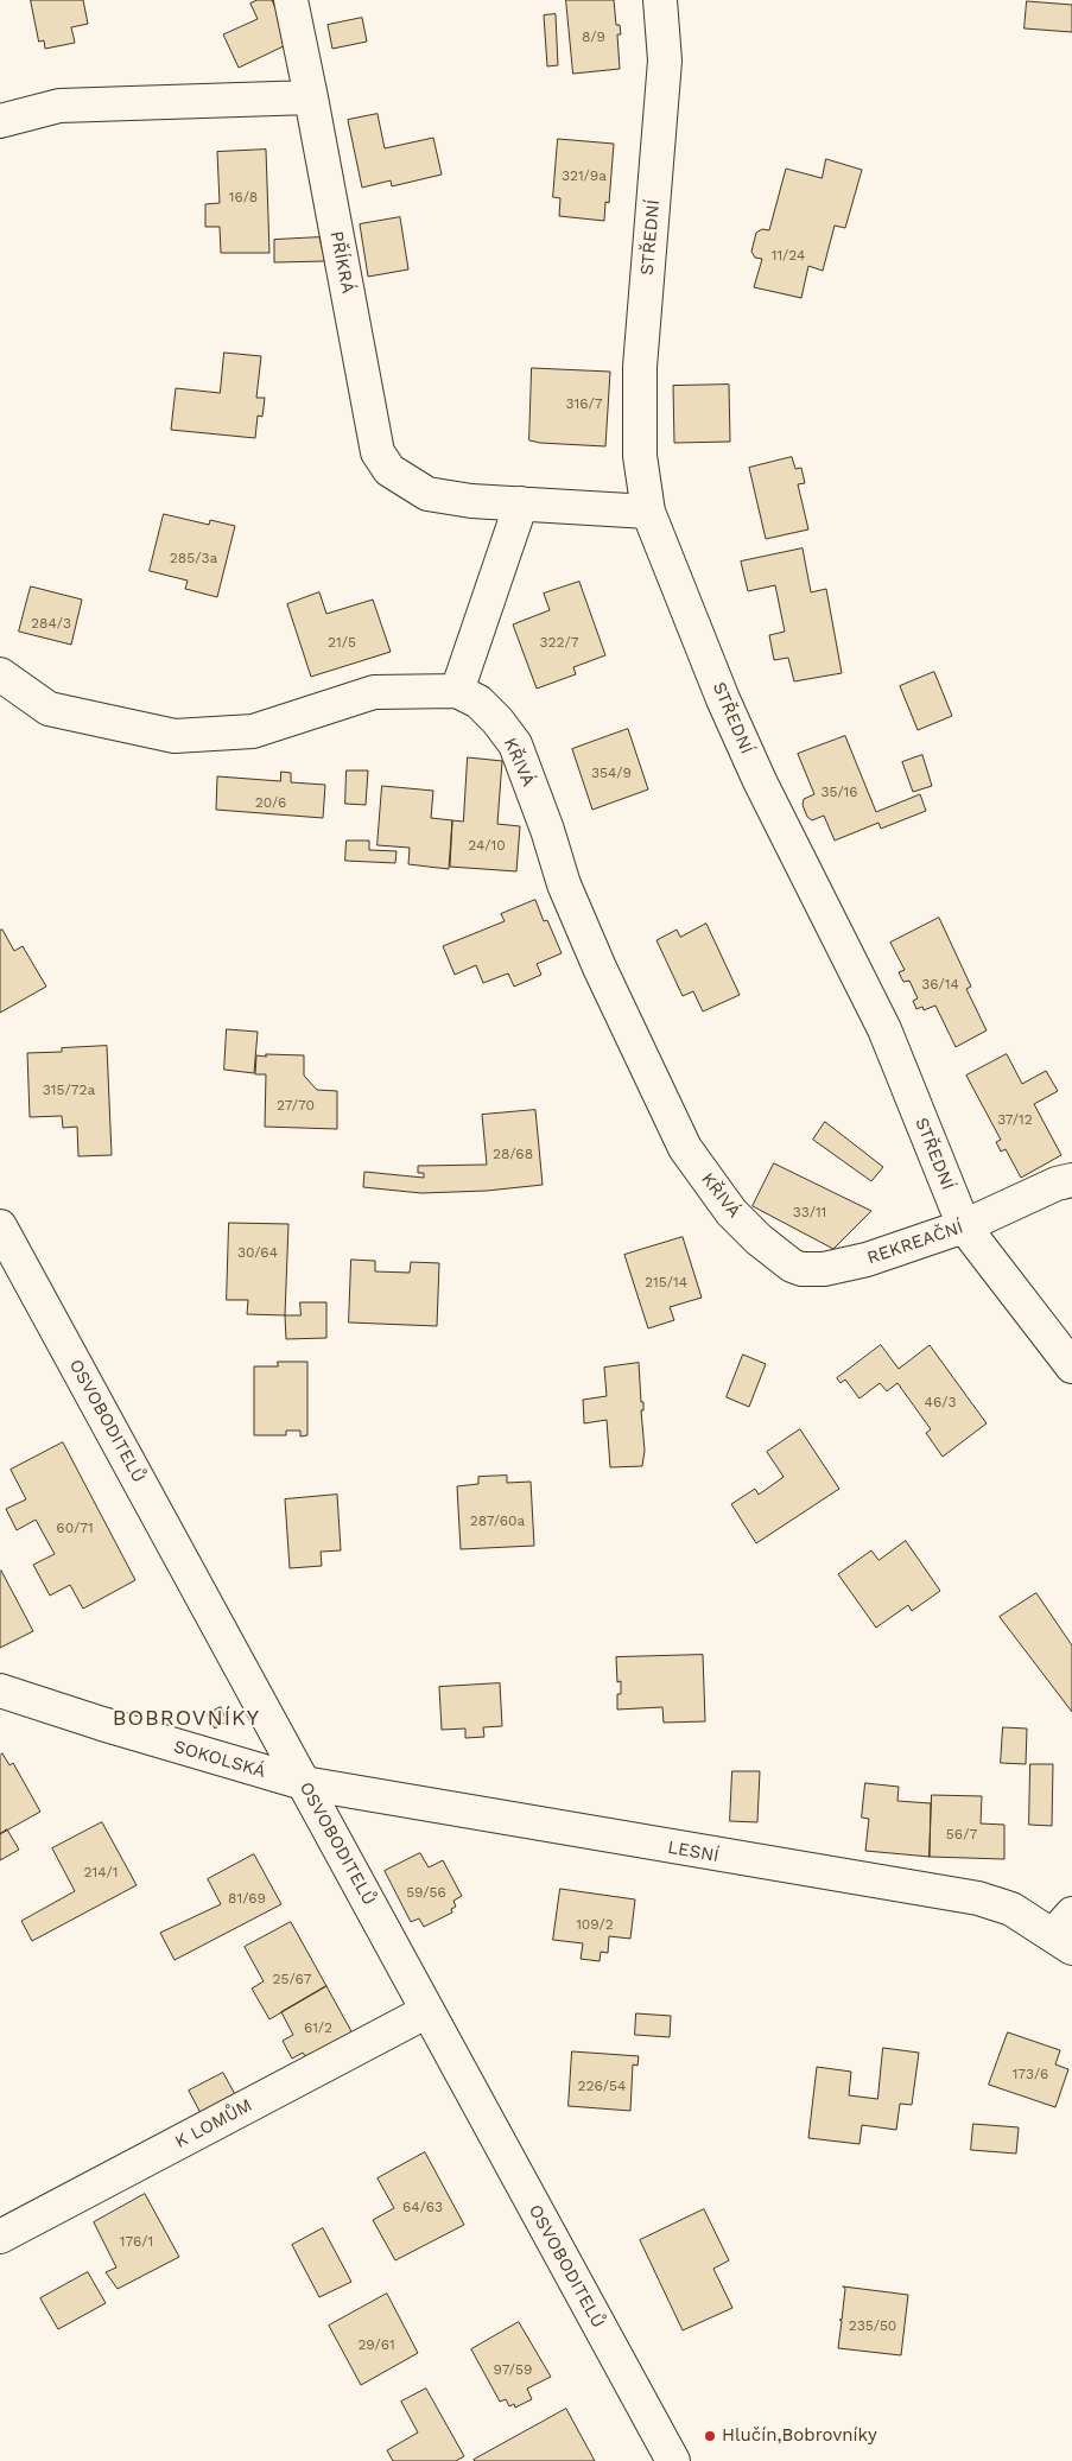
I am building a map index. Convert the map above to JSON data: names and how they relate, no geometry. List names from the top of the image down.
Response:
{
  "streets": {
    "street": [
      "STŘEDNÍ",
      "PŘÍKRÁ",
      "KŘIVÁ",
      "REKREAČNÍ",
      "OSVOBODITELŮ",
      "SOKOLSKÁ",
      "LESNÍ",
      "K LOMŮM"
    ]
  },
  "crossings": [
    ["STŘEDNÍ", "PŘÍKRÁ"],
    ["STŘEDNÍ", "REKREAČNÍ"],
    ["KŘIVÁ", "REKREAČNÍ"],
    ["OSVOBODITELŮ", "SOKOLSKÁ"],
    ["OSVOBODITELŮ", "LESNÍ"],
    ["OSVOBODITELŮ", "K LOMŮM"],
    ["SOKOLSKÁ", "LESNÍ"]
  ],
  "districts": ["BOBROVNÍKY"],
  "places": ["Hlučín,Bobrovníky"],
  "house_numbers": [
    "8/9",
    "321/9a",
    "16/8",
    "11/24",
    "316/7",
    "285/3a",
    "284/3",
    "21/5",
    "322/7",
    "354/9",
    "35/16",
    "20/6",
    "24/10",
    "36/14",
    "315/72a",
    "27/70",
    "37/12",
    "28/68",
    "33/11",
    "30/64",
    "215/14",
    "46/3",
    "287/60a",
    "60/71",
    "56/7",
    "214/1",
    "59/56",
    "81/69",
    "109/2",
    "25/67",
    "61/2",
    "173/6",
    "226/54",
    "64/63",
    "176/1",
    "235/50",
    "29/61",
    "97/59"
  ]
}
